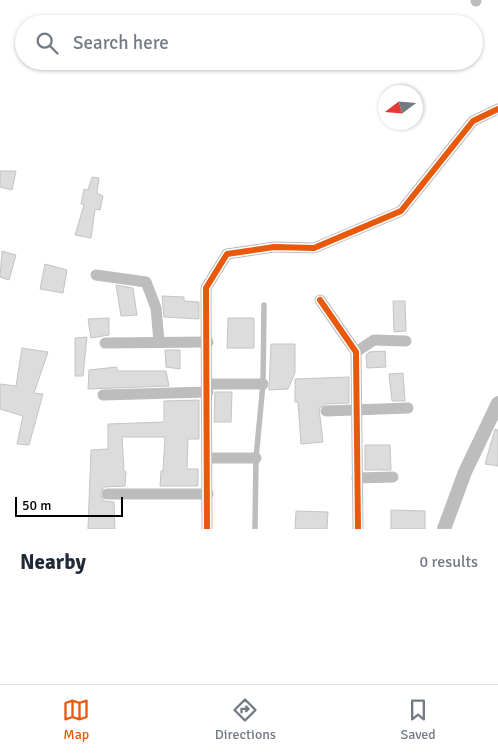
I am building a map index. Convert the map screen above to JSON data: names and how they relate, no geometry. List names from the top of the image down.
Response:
{
  "scale_bar": "50 m",
  "north": "left",
  "page": {
    "search": "Search here",
    "scale": "50 m",
    "heading": ["Nearby", "0 results"],
    "nav": ["Map", "Directions", "Saved"]
  }
}
